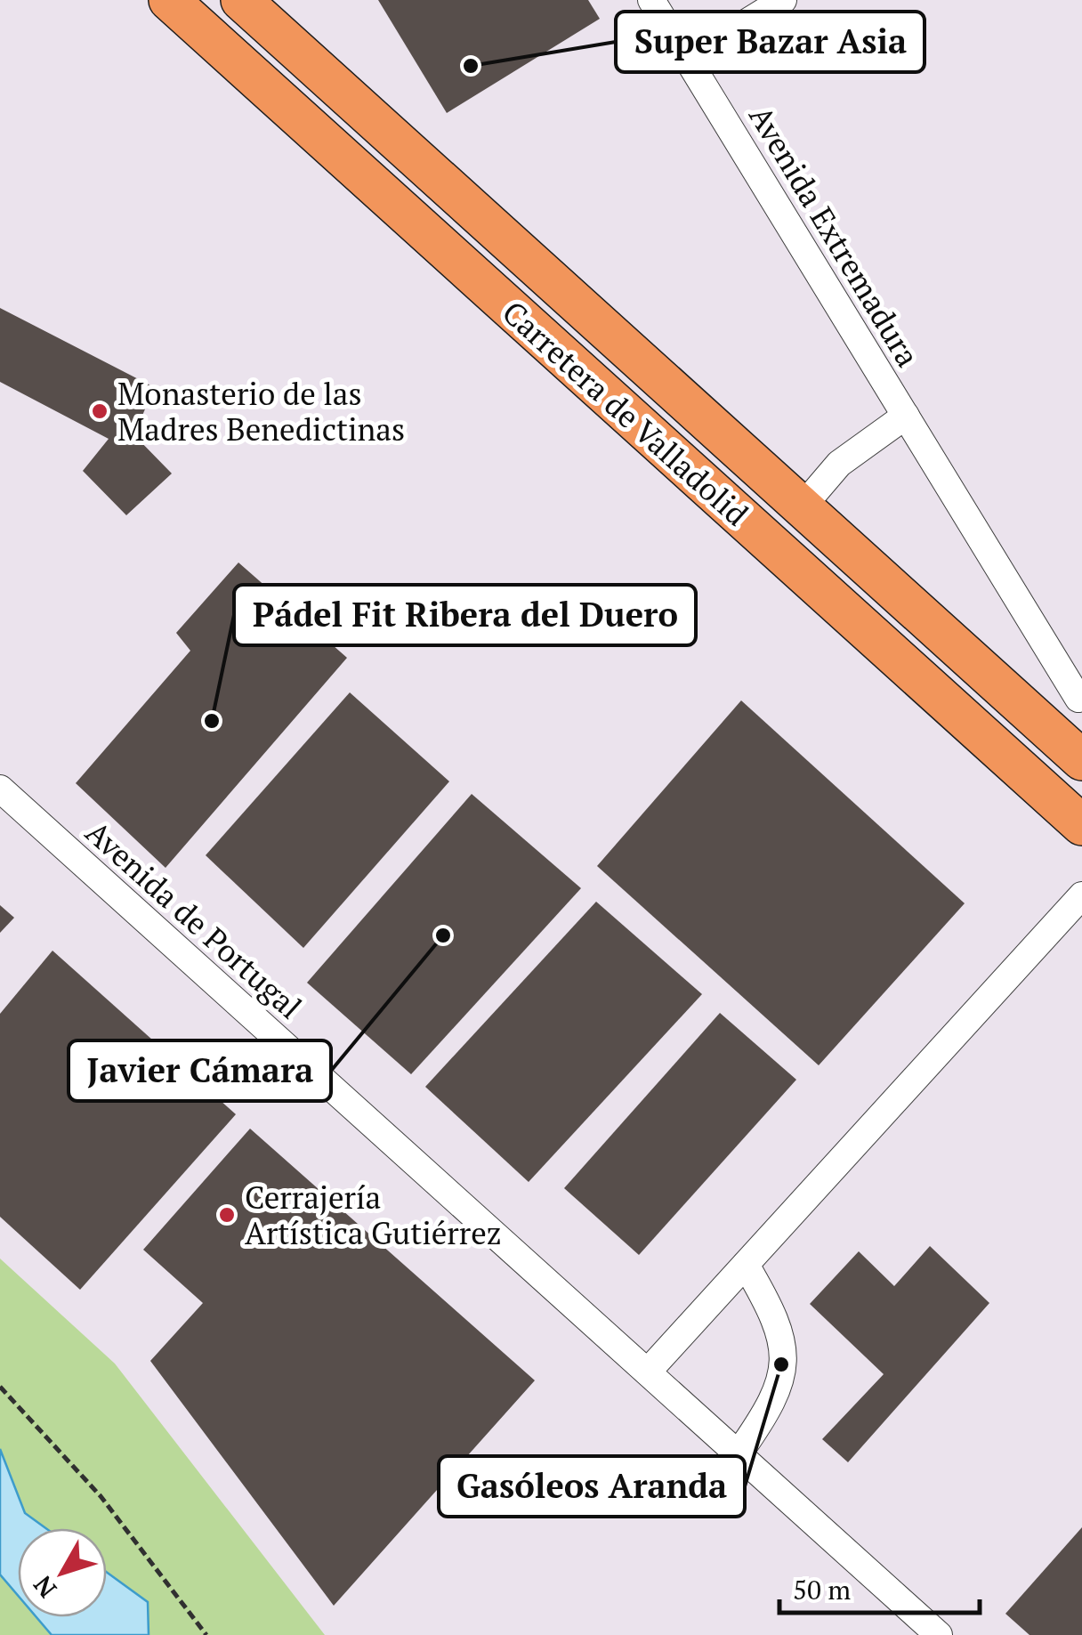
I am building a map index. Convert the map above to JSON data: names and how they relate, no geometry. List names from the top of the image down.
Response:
{
  "streets": {
    "highway": ["Carretera de Valladolid"],
    "street": ["Avenida Extremadura", "Avenida de Portugal"]
  },
  "crossings": [
    ["Avenida Extremadura", "Carretera de Valladolid"]
  ],
  "places": [
    "Super Bazar Asia",
    "Monasterio de las Madres Benedictinas",
    "Pádel Fit Ribera del Duero",
    "Javier Cámara",
    "Cerrajería Artística Gutiérrez",
    "Gasóleos Aranda"
  ],
  "scale_bar": "50 m",
  "north": "bottom left"
}
